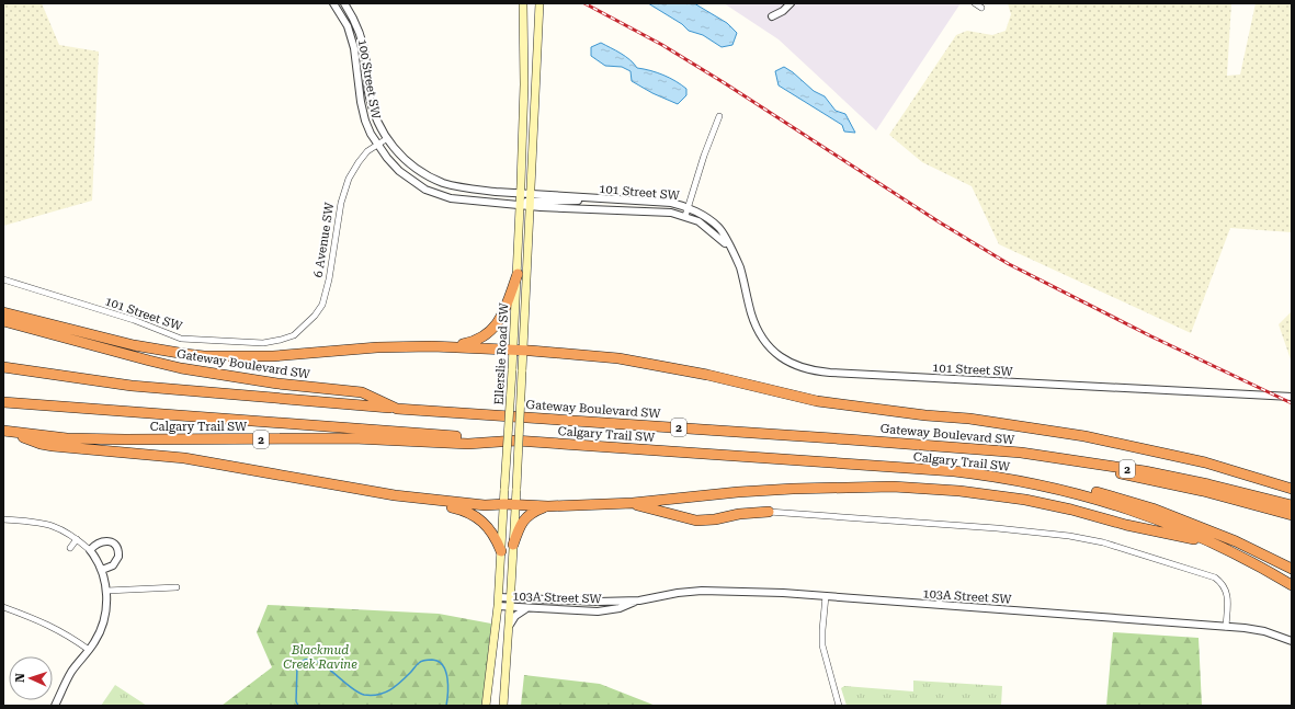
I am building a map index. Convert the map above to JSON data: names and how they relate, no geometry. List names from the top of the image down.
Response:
{
  "streets": {
    "highway": ["Gateway Boulevard SW", "Calgary Trail SW", "2"],
    "main road": ["Ellerslie Road SW"],
    "street": [
      "100 Street SW",
      "101 Street SW",
      "6 Avenue SW",
      "103A Street SW"
    ]
  },
  "crossings": [
    ["100 Street SW", "101 Street SW"],
    ["100 Street SW", "6 Avenue SW"],
    ["100 Street SW", "Ellerslie Road SW"],
    ["101 Street SW", "6 Avenue SW"],
    ["101 Street SW", "Ellerslie Road SW"],
    ["Ellerslie Road SW", "103A Street SW"]
  ],
  "parks": ["Blackmud Creek Ravine"],
  "north": "left"
}
